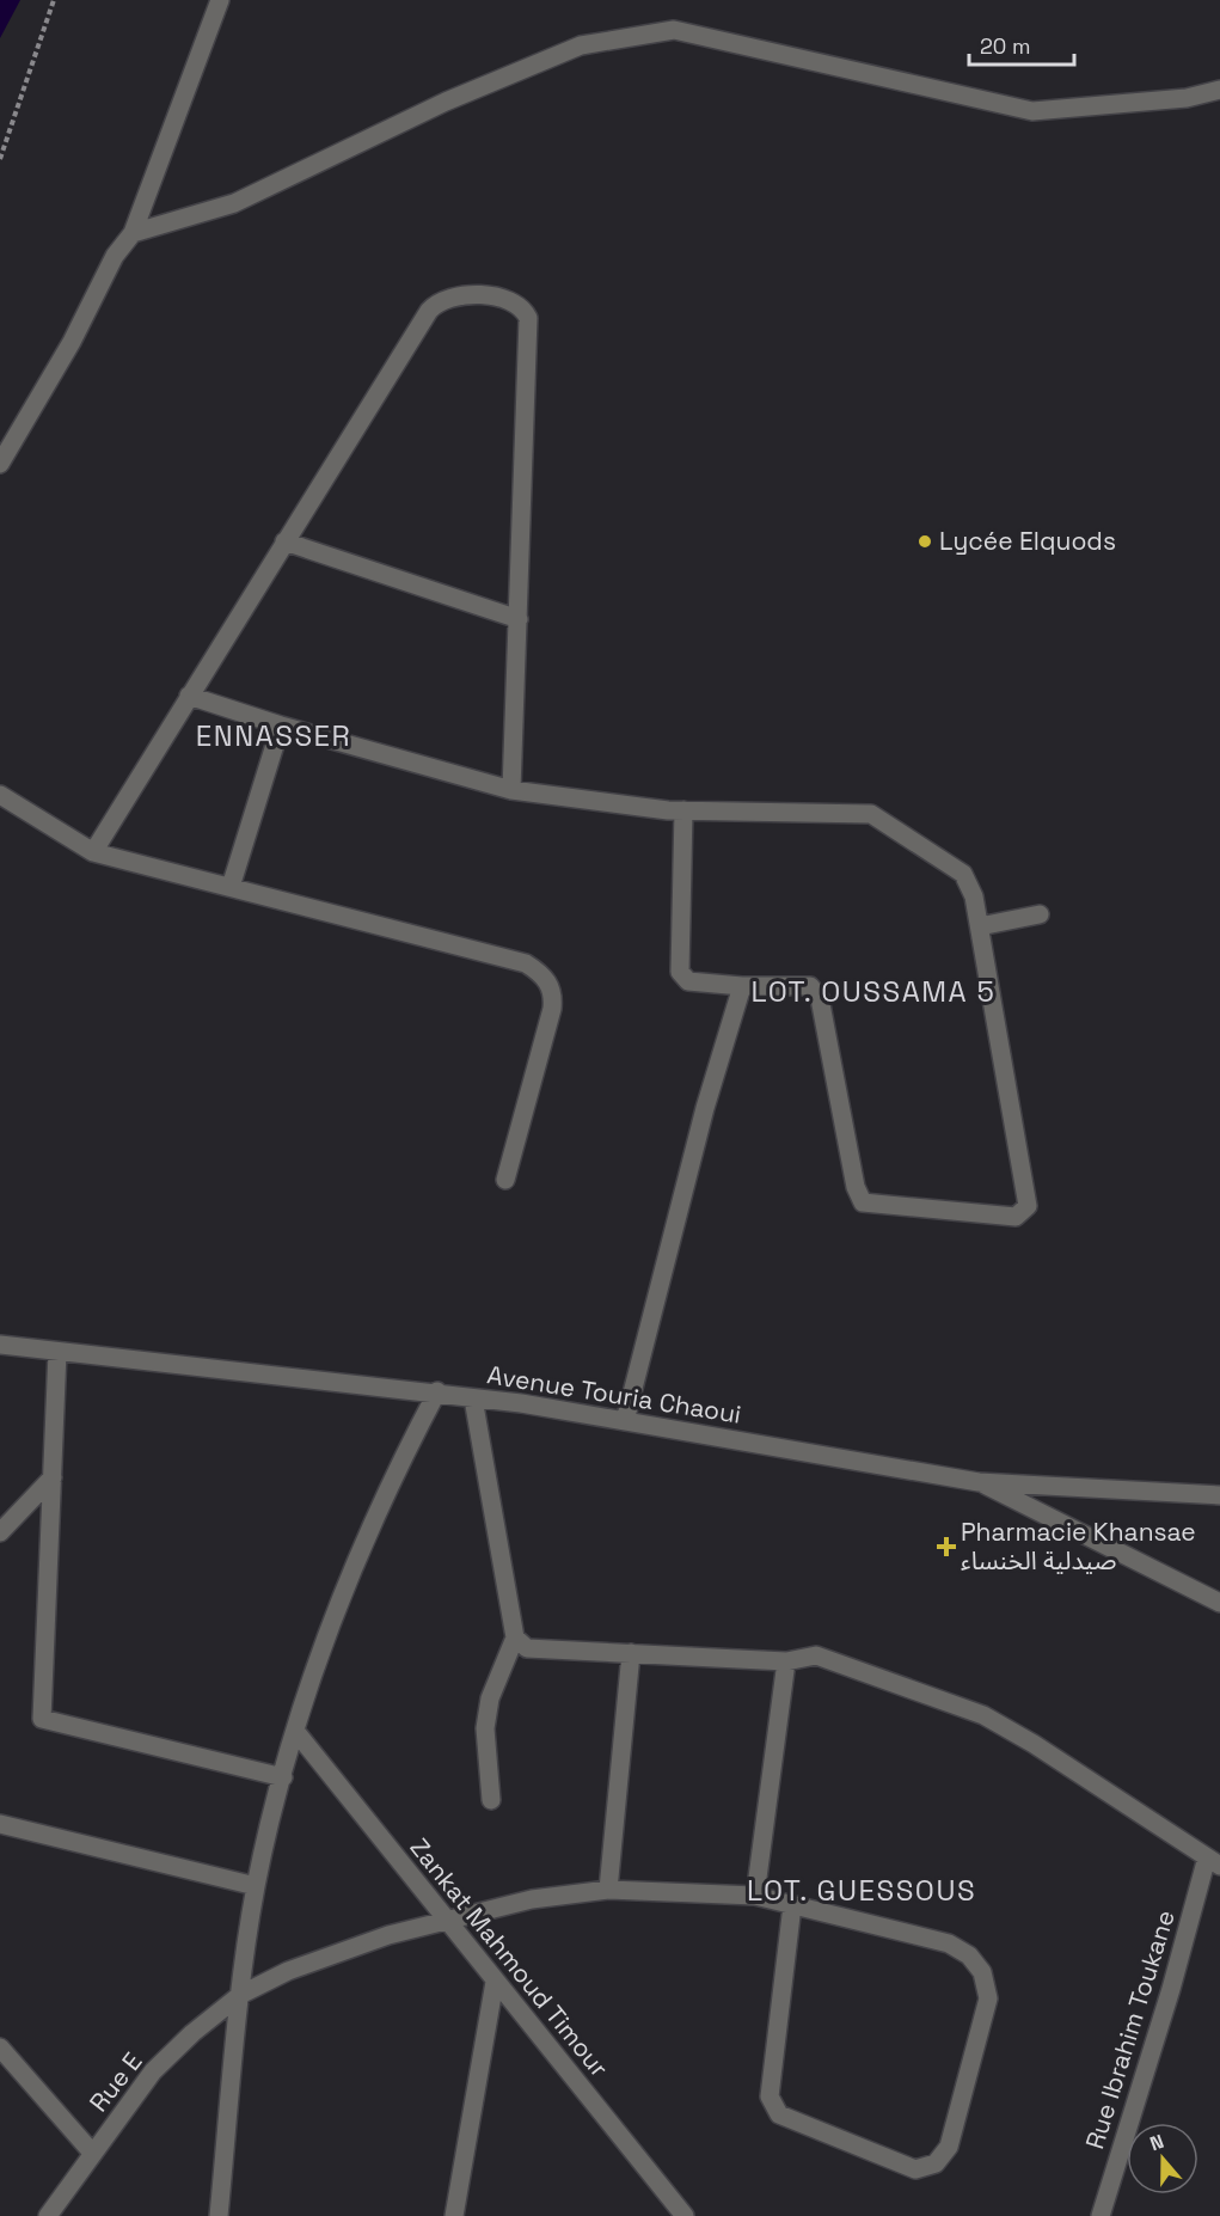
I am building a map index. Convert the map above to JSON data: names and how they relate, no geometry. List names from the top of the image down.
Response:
{
  "streets": {
    "street": [
      "Avenue Touria Chaoui",
      "Zankat Mahmoud Timour",
      "Rue Ibrahim Toukane",
      "Rue E"
    ]
  },
  "crossings": [
    ["Zankat Mahmoud Timour", "Rue E"]
  ],
  "districts": ["ENNASSER", "LOT. OUSSAMA 5", "LOT. GUESSOUS"],
  "places": {
    "other": ["Lycée Elquods"],
    "health": ["Pharmacie Khansae صيدلية الخنساء"]
  },
  "scale_bar": "20 m",
  "north": "top"
}
